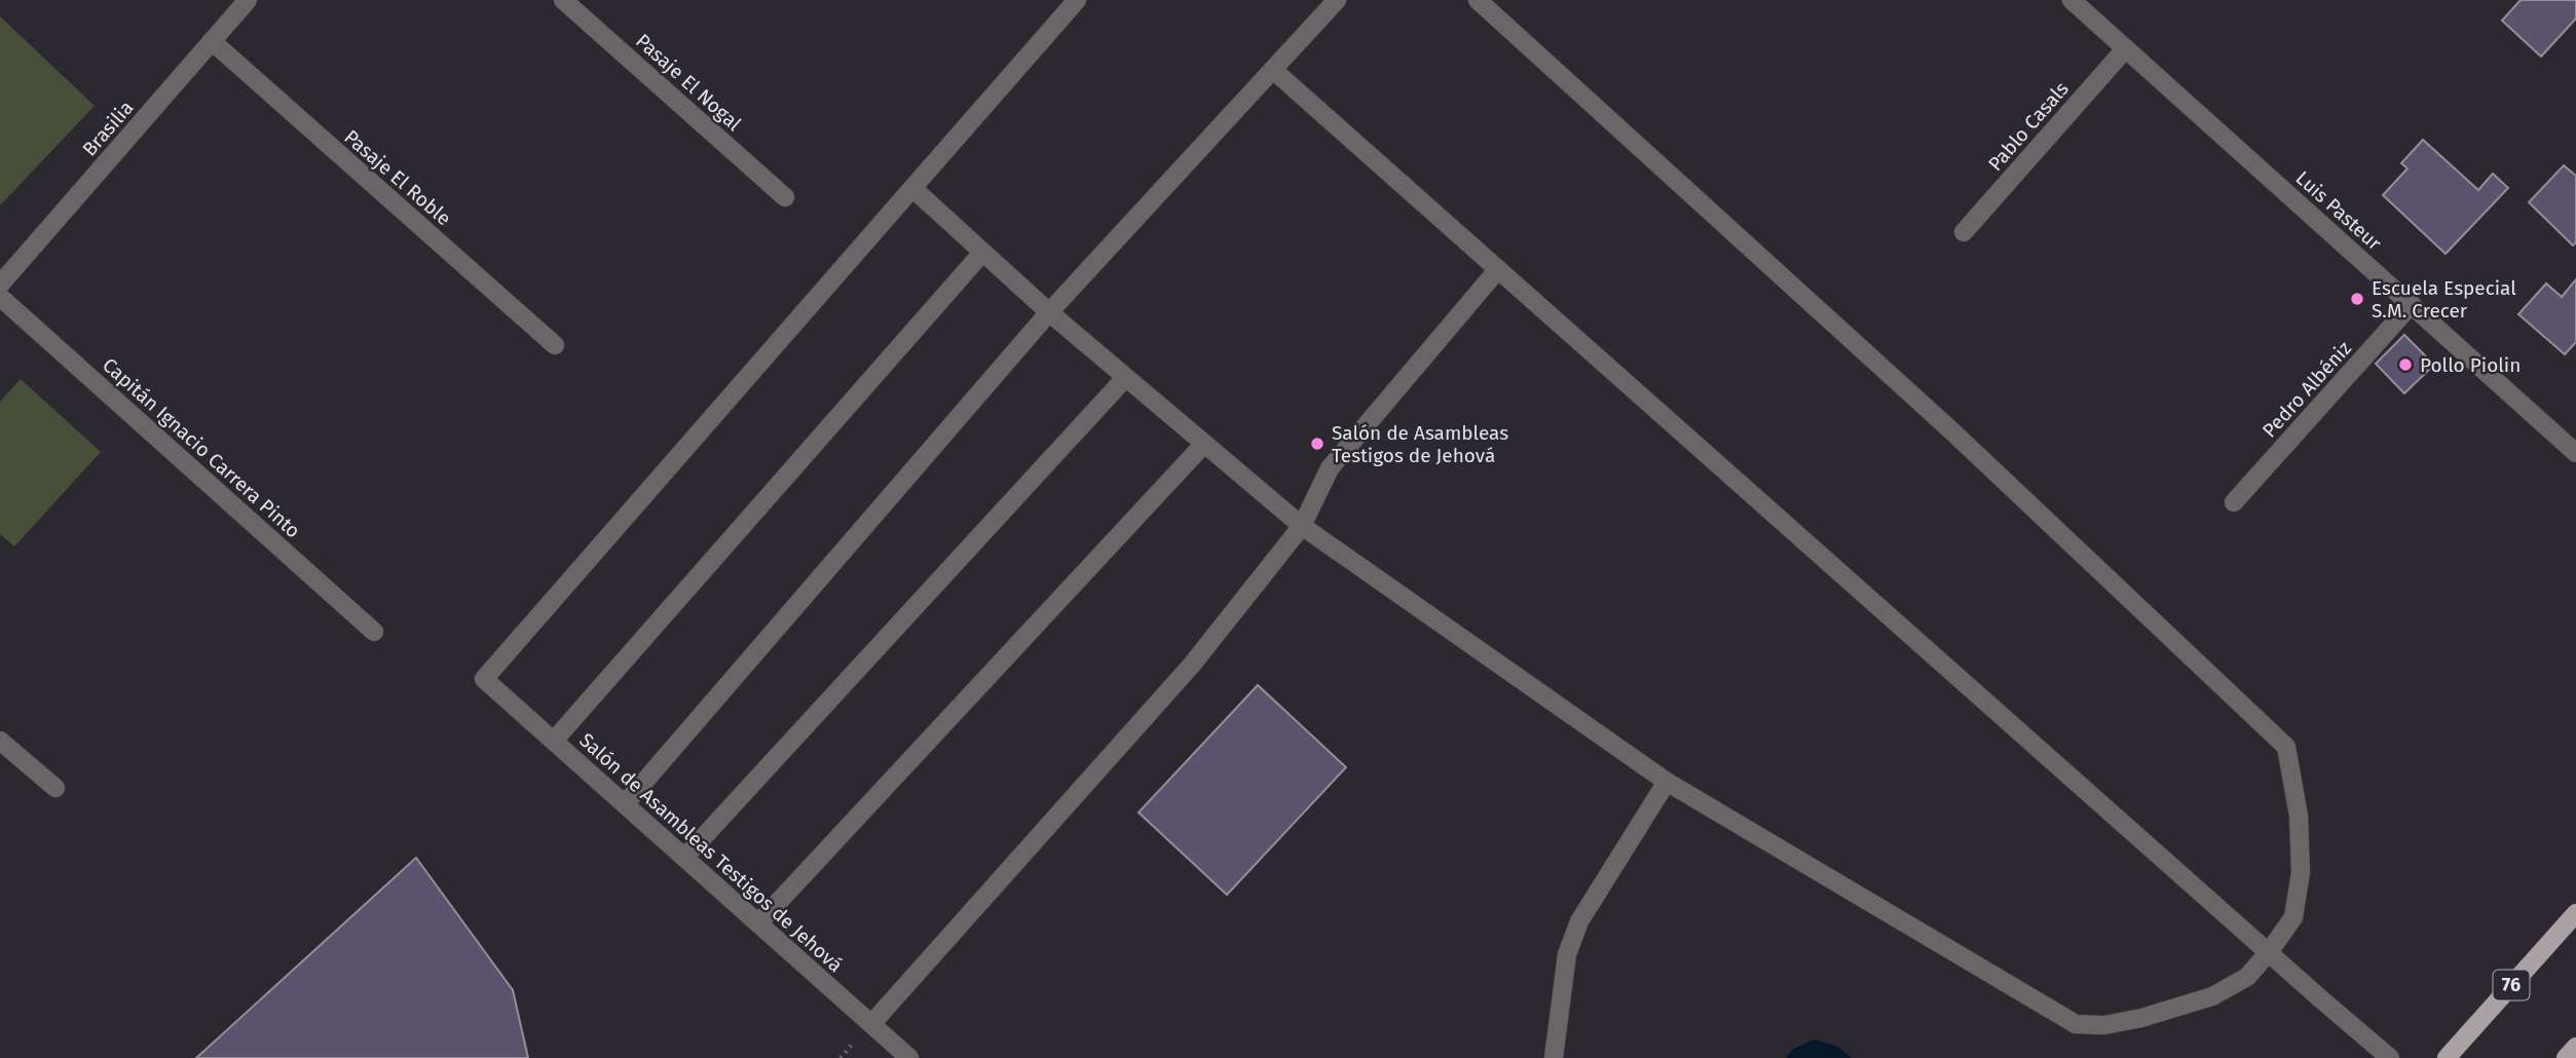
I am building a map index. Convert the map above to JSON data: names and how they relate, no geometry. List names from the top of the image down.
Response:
{
  "streets": {
    "main road": ["76"],
    "street": [
      "Pasaje El Nogal",
      "Pablo Casals",
      "Brasilia",
      "Pasaje El Roble",
      "Luis Pasteur",
      "Pedro Albéniz",
      "Capitán Ignacio Carrera Pinto",
      "Salón de Asambleas Testigos de Jehová"
    ]
  },
  "crossings": [
    ["Pablo Casals", "Luis Pasteur"],
    ["Brasilia", "Pasaje El Roble"],
    ["Luis Pasteur", "Pedro Albéniz"]
  ],
  "places": ["Escuela Especial S.M. Crecer", "Pollo Piolin", "Salón de Asambleas Testigos de Jehová"]
}
